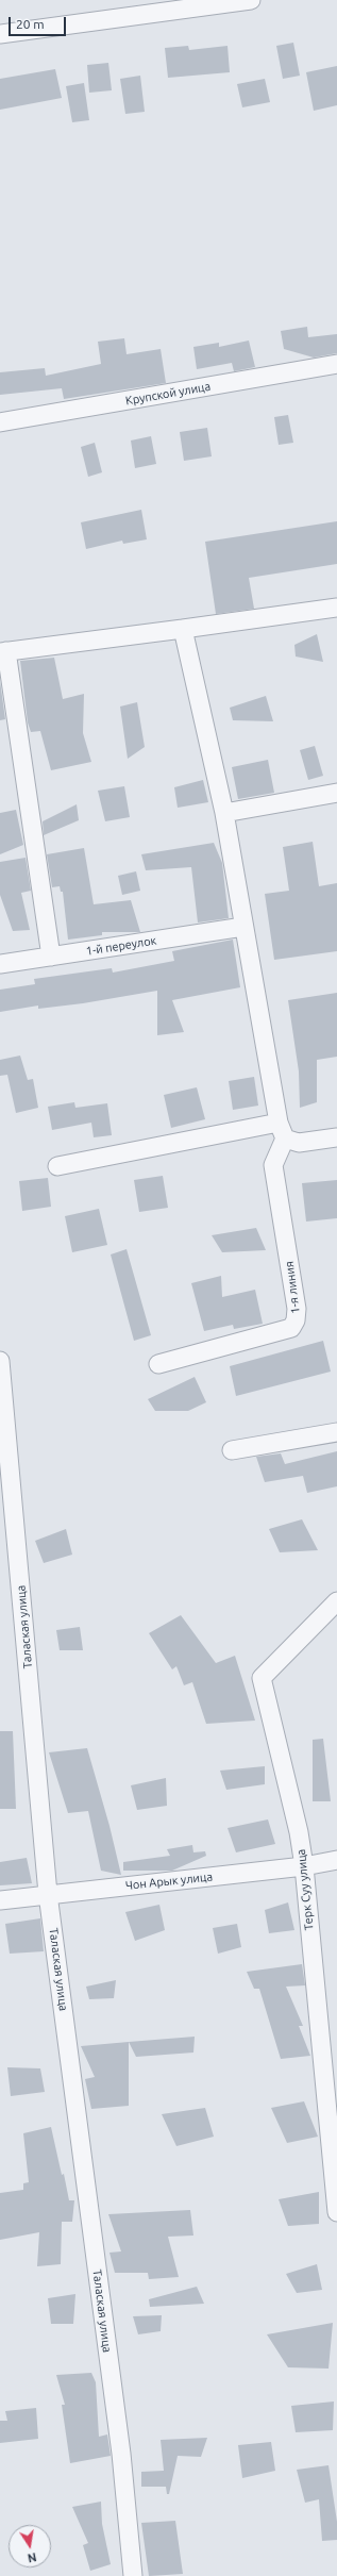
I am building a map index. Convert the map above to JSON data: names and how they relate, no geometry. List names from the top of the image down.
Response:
{
  "streets": {
    "street": [
      "Крупской улица",
      "1-й переулок",
      "1-я линия",
      "Талаская улица",
      "Чон Арык улица",
      "Терк Суу улица"
    ]
  },
  "crossings": [
    ["Талаская улица", "Чон Арык улица"],
    ["Чон Арык улица", "Терк Суу улица"]
  ],
  "scale_bar": "20 m",
  "north": "bottom"
}
